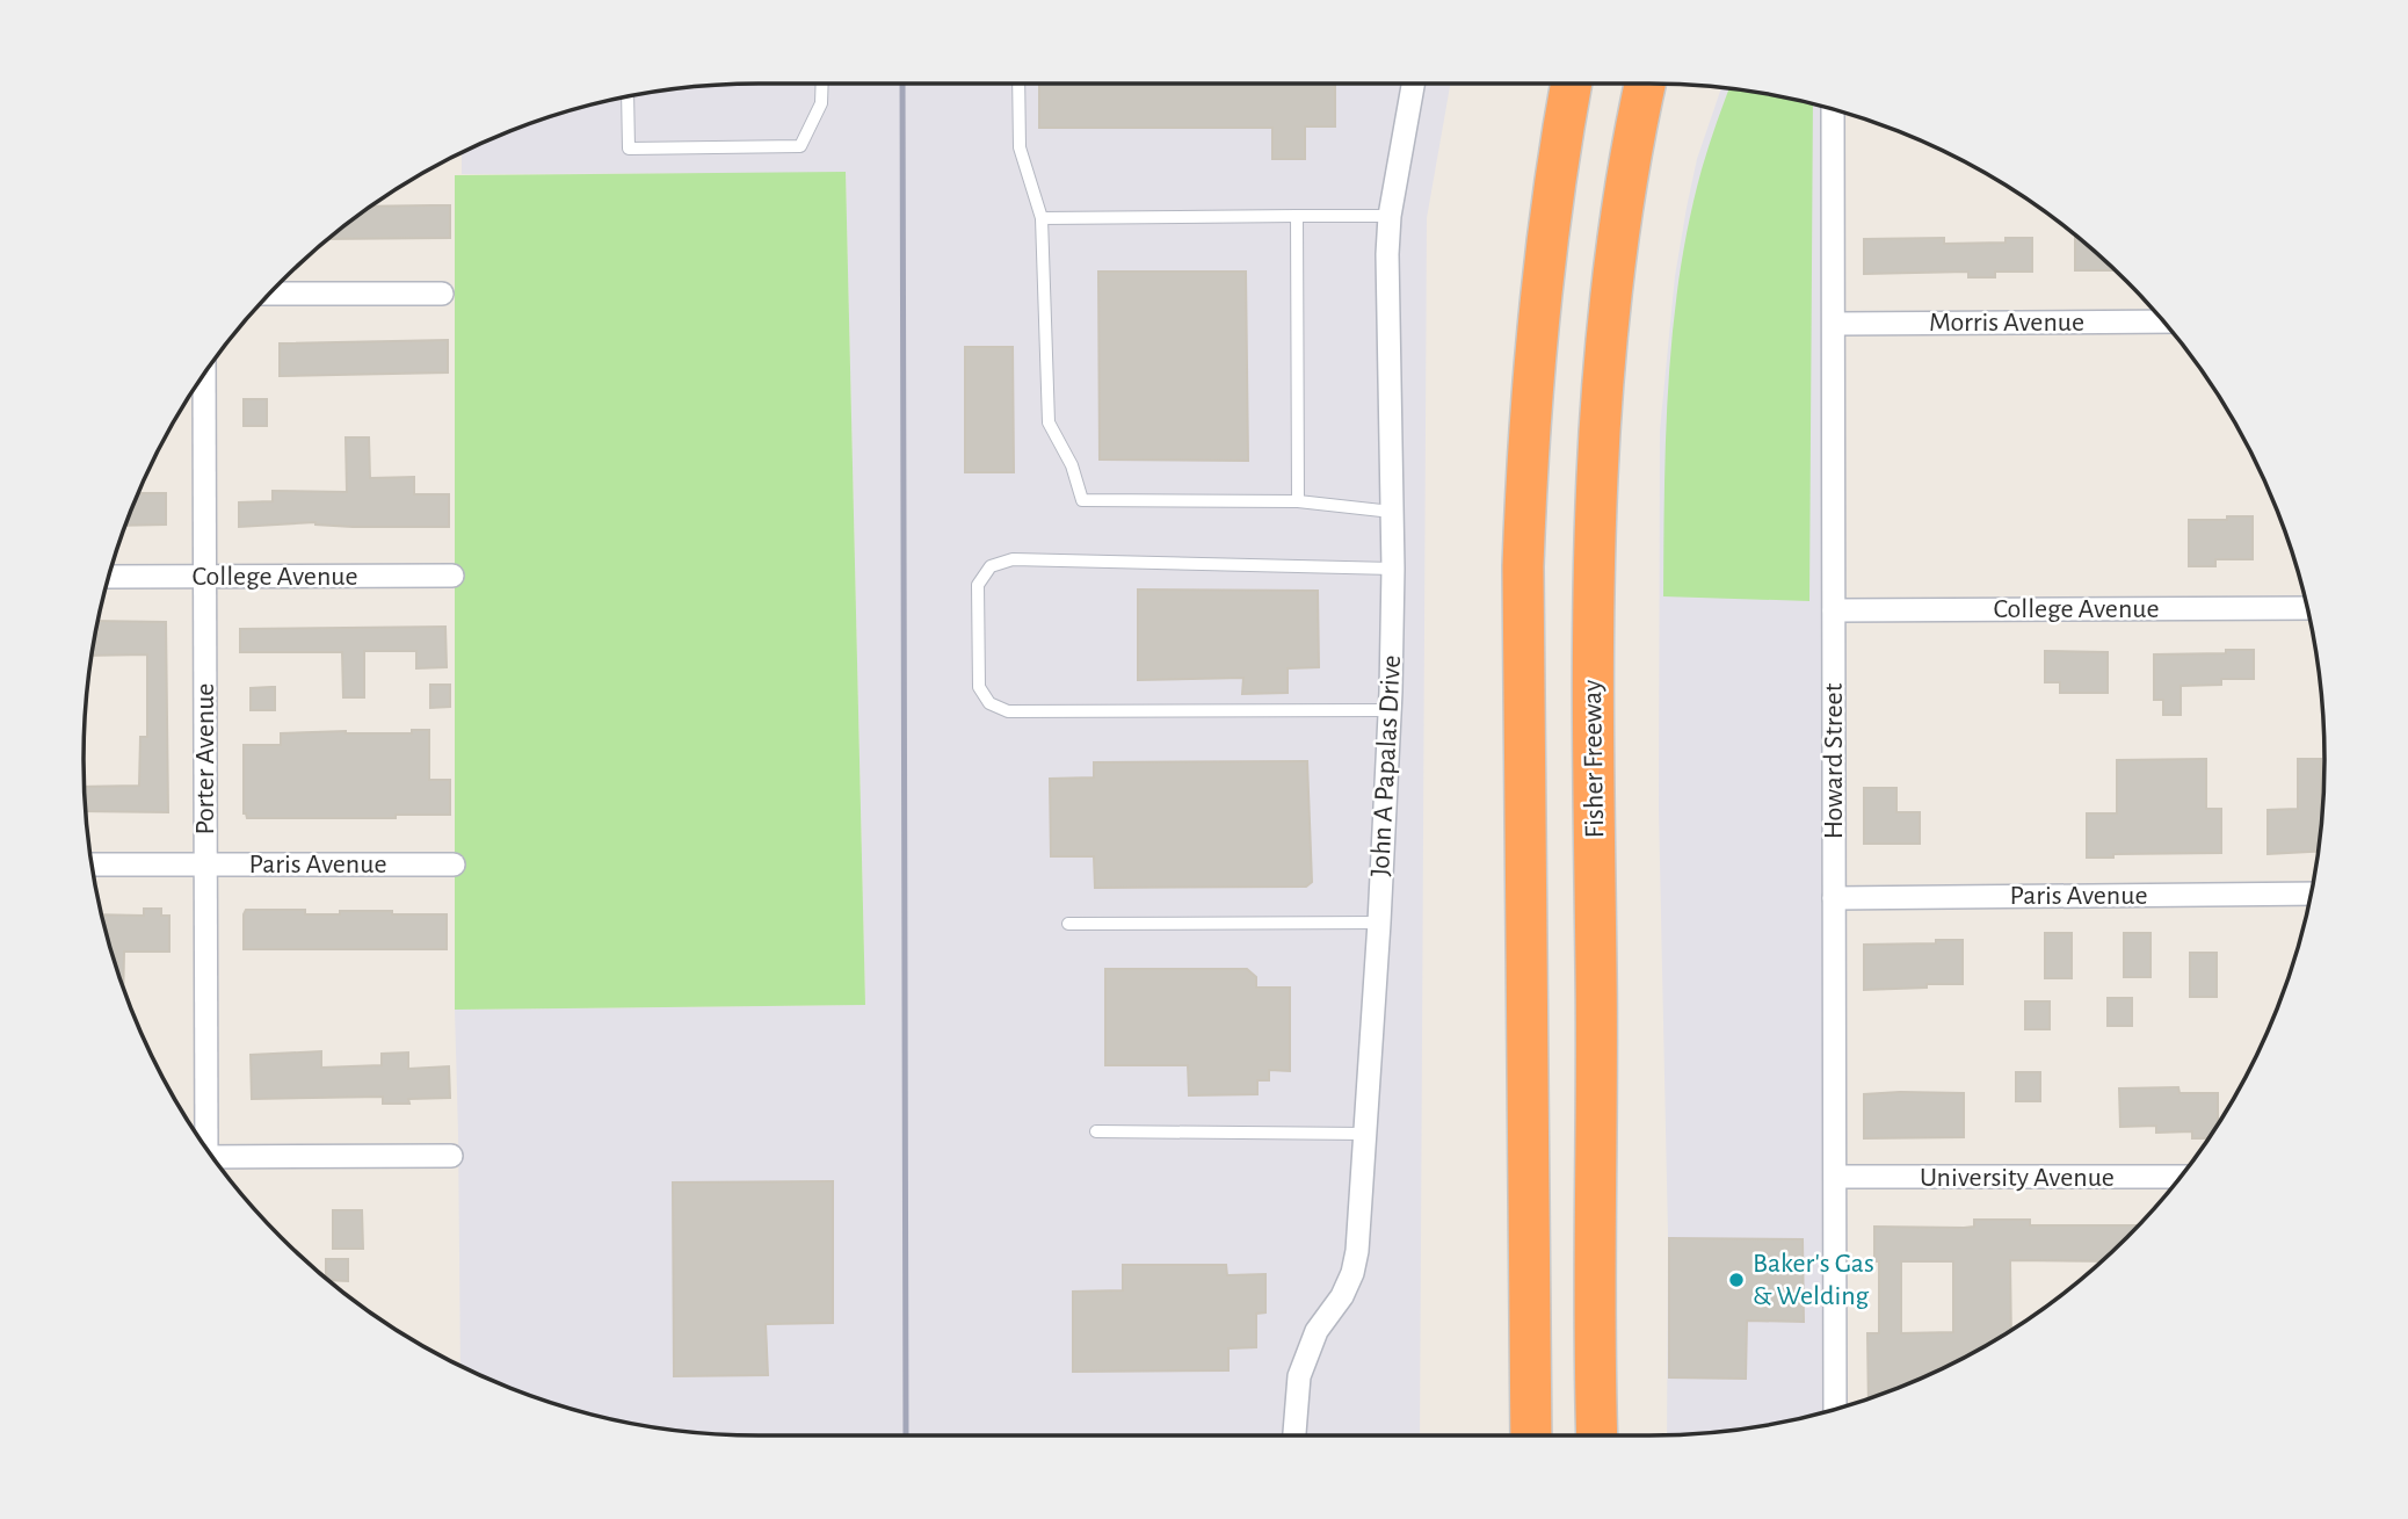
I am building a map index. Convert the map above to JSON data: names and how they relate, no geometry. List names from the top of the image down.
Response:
{
  "streets": {
    "highway": ["Fisher Freeway"],
    "street": [
      "Morris Avenue",
      "College Avenue",
      "Porter Avenue",
      "Howard Street",
      "John A Papalas Drive",
      "Paris Avenue",
      "University Avenue"
    ]
  },
  "crossings": [
    ["Morris Avenue", "Howard Street"],
    ["College Avenue", "Porter Avenue"],
    ["College Avenue", "Howard Street"],
    ["Porter Avenue", "Paris Avenue"],
    ["Howard Street", "Paris Avenue"],
    ["Howard Street", "University Avenue"]
  ],
  "places": ["Baker's Gas & Welding"]
}
